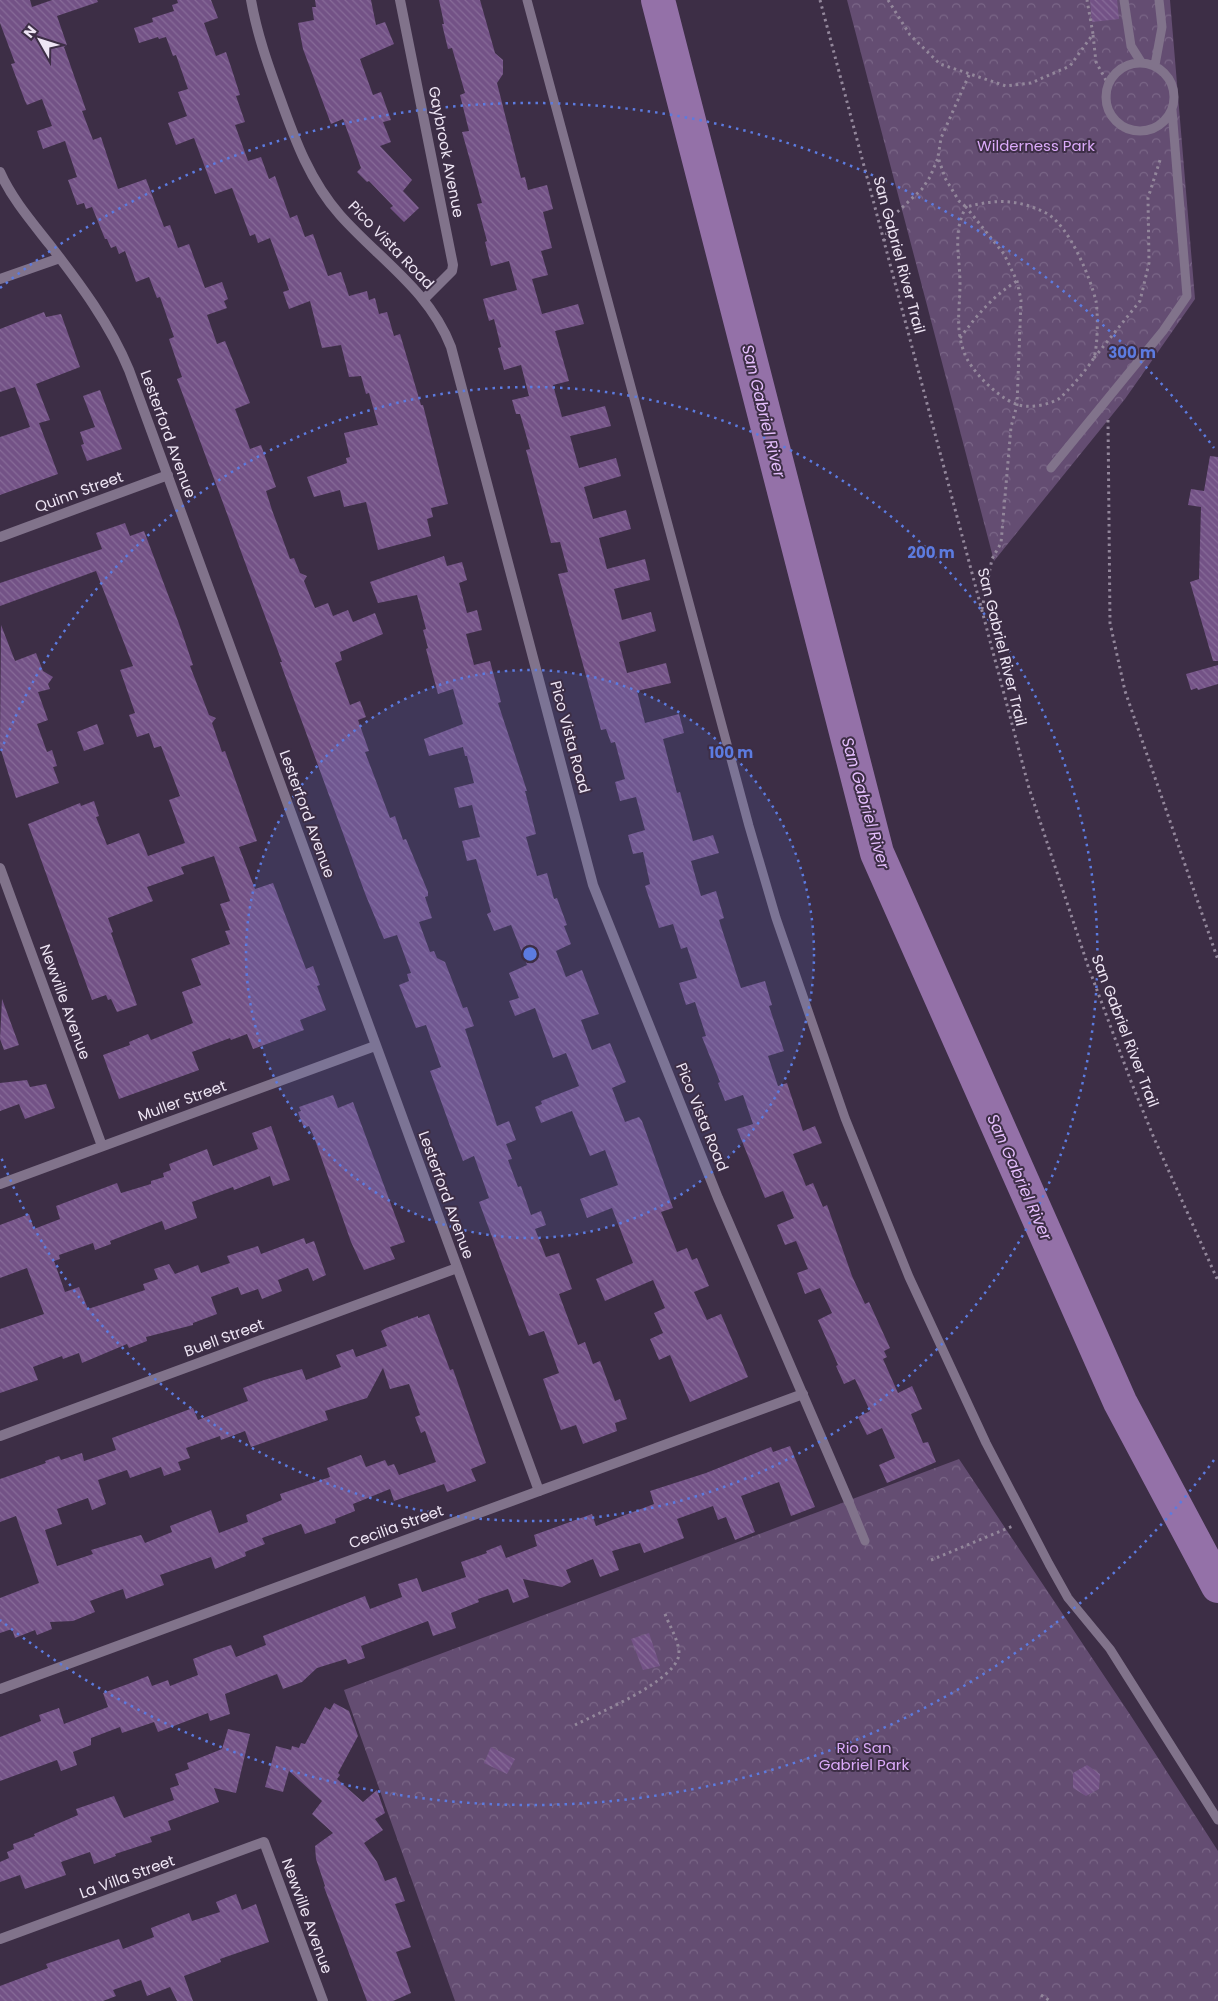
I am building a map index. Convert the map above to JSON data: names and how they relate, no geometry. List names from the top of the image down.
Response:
{
  "streets": {
    "street": [
      "Gaybrook Avenue",
      "Pico Vista Road",
      "Lesterford Avenue",
      "Quinn Street",
      "Newville Avenue",
      "Muller Street",
      "Buell Street",
      "Cecilia Street",
      "La Villa Street"
    ],
    "path": ["San Gabriel River Trail"]
  },
  "crossings": [
    ["Gaybrook Avenue", "Pico Vista Road"],
    ["Pico Vista Road", "Cecilia Street"],
    ["Lesterford Avenue", "Quinn Street"],
    ["Lesterford Avenue", "Muller Street"],
    ["Lesterford Avenue", "Buell Street"],
    ["Lesterford Avenue", "Cecilia Street"],
    ["Newville Avenue", "Muller Street"],
    ["Newville Avenue", "La Villa Street"]
  ],
  "water": ["San Gabriel River"],
  "parks": ["Wilderness Park", "Rio San Gabriel Park"],
  "north": "top left",
  "rings": ["300 m", "200 m", "100 m"]
}
